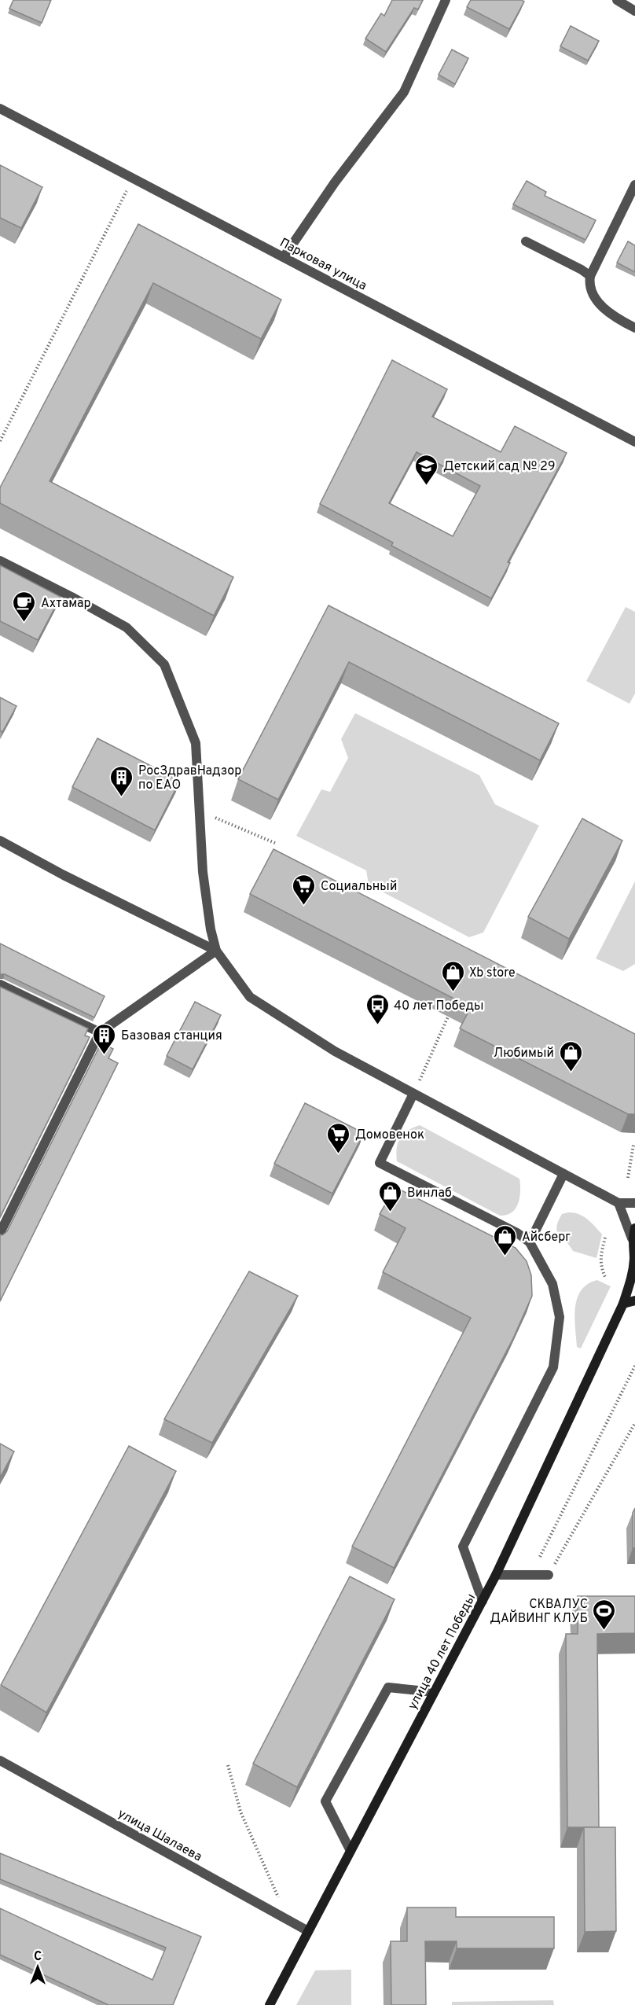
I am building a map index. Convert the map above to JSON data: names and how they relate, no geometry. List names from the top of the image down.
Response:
{
  "streets": {
    "main road": ["улица 40 лет Победы"],
    "street": ["Парковая улица", "улица Шалаева"]
  },
  "crossings": [
    ["улица 40 лет Победы", "улица Шалаева"]
  ],
  "places": {
    "school or university": ["Детский сад № 29"],
    "cafe": ["Ахтамар"],
    "building": ["РосЗдравНадзор по ЕАО", "Базовая станция"],
    "supermarket": ["Социальный", "Домовенок"],
    "shop": [
      "Xb store",
      "Любимый",
      "Винлаб",
      "Айсберг"
    ],
    "bus stop": ["40 лет Победы"],
    "sports": ["СКВАЛУС ДАЙВИНГ КЛУБ"]
  },
  "north": "top"
}
